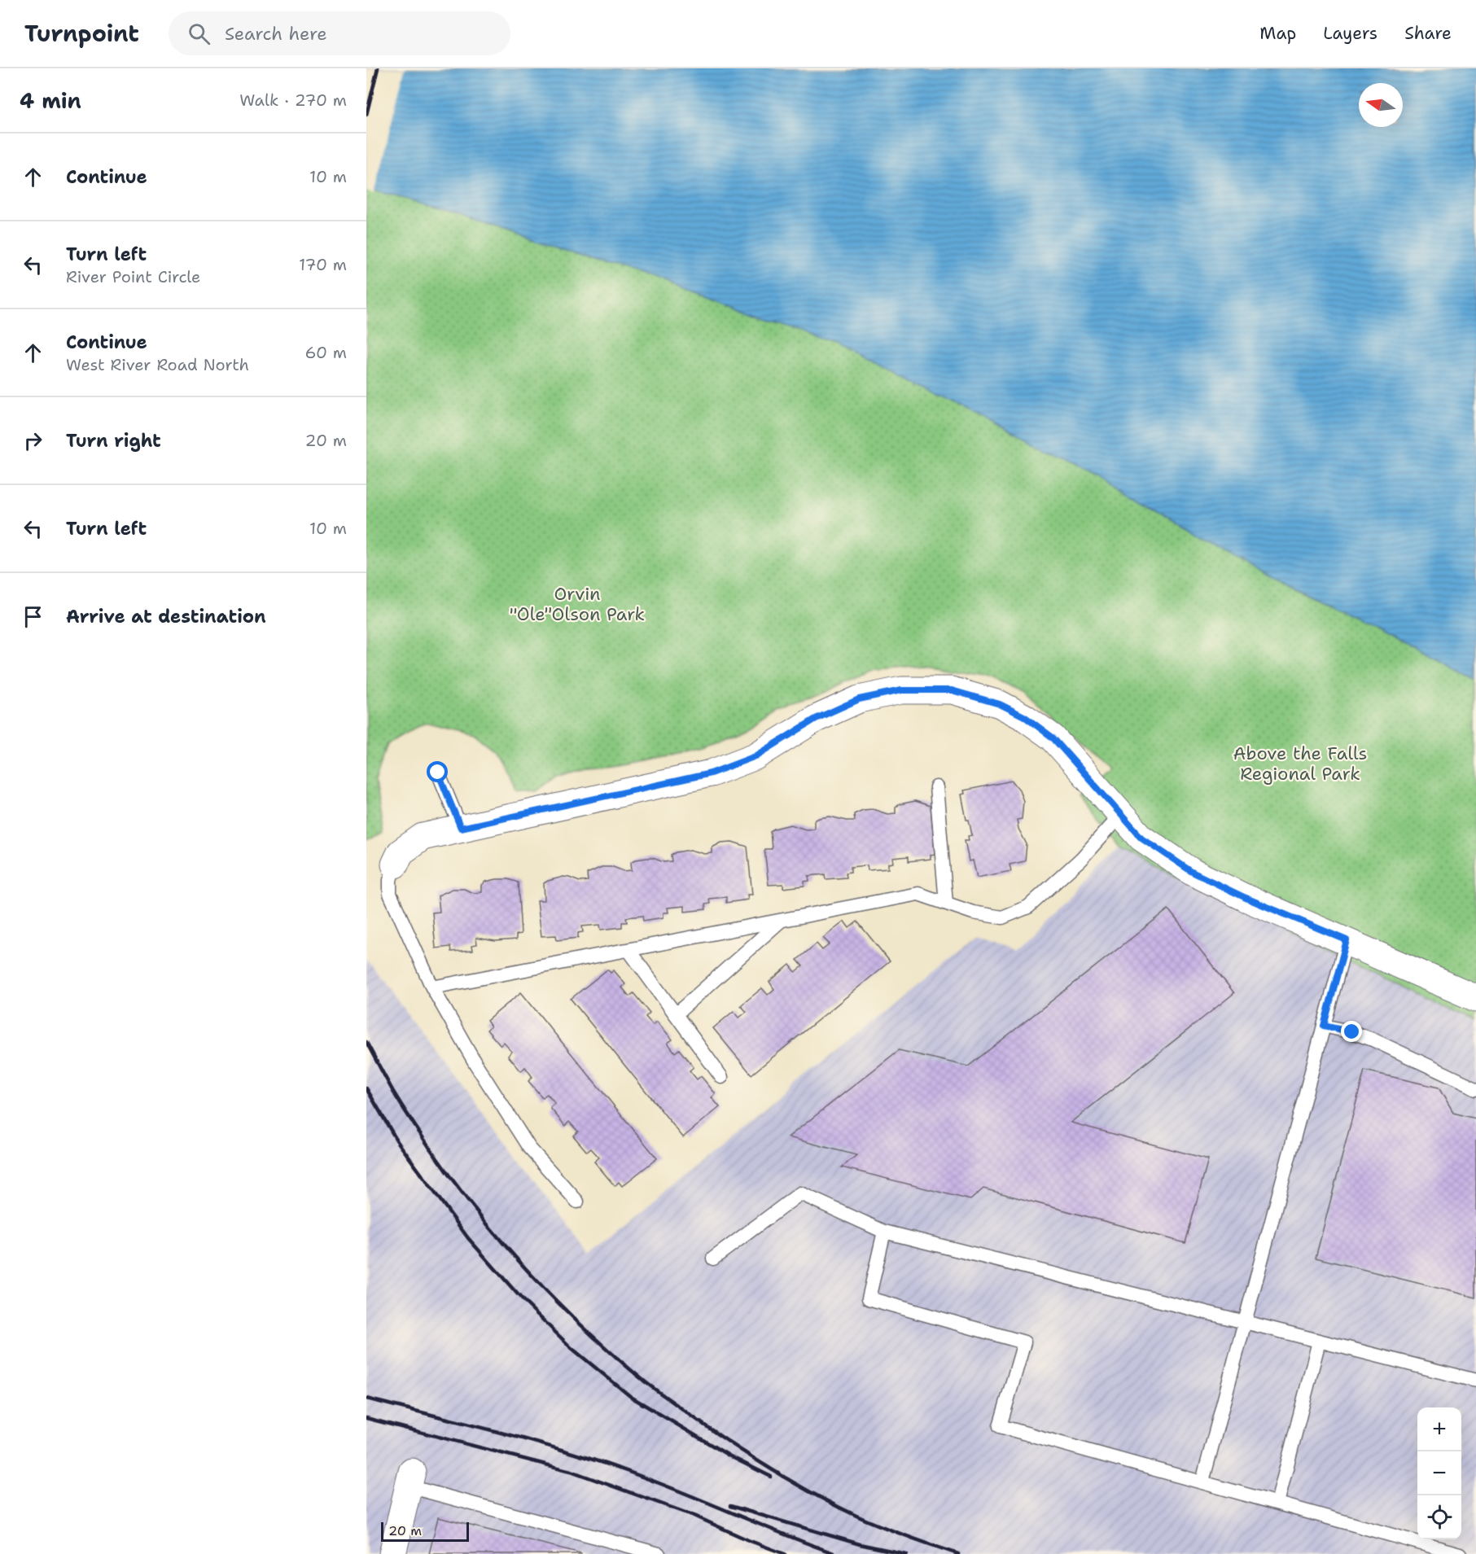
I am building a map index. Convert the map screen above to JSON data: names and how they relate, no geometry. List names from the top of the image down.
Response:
{
  "parks": ["Orvin \"Ole\"Olson Park", "Above the Falls Regional Park"],
  "scale_bar": "20 m",
  "north": "left",
  "page": {
    "header": "Turnpoint",
    "search": "Search here",
    "nav": ["Map", "Layers", "Share"],
    "heading": ["4 min", "Walk · 270 m"],
    "list": [
      ["Continue", "10 m"],
      ["Turn left", "River Point Circle", "170 m"],
      ["Continue", "West River Road North", "60 m"],
      ["Turn right", "20 m"],
      ["Turn left", "10 m"],
      "Arrive at destination"
    ],
    "map_buttons": ["+", "−"],
    "scale": "20 m"
  }
}
